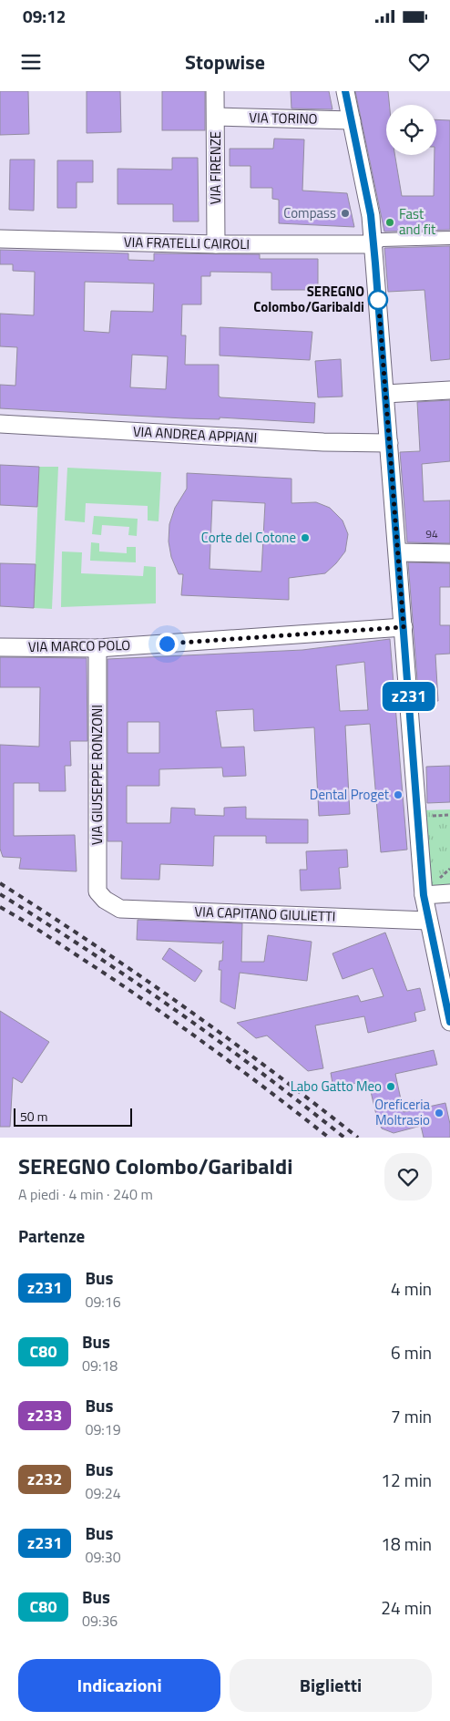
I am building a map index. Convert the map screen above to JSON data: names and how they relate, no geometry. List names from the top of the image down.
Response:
{
  "streets": {
    "street": [
      "VIA TORINO",
      "VIA FIRENZE",
      "VIA FRATELLI CAIROLI",
      "VIA ANDREA APPIANI",
      "VIA MARCO POLO",
      "VIA GIUSEPPE RONZONI",
      "VIA CAPITANO GIULIETTI"
    ]
  },
  "crossings": [
    ["VIA TORINO", "VIA FIRENZE"],
    ["VIA FIRENZE", "VIA FRATELLI CAIROLI"],
    ["VIA MARCO POLO", "VIA GIUSEPPE RONZONI"],
    ["VIA GIUSEPPE RONZONI", "VIA CAPITANO GIULIETTI"]
  ],
  "places": [
    "Compass",
    "Fast and fit",
    "SEREGNO Colombo/Garibaldi",
    "Corte del Cotone",
    "Dental Proget",
    "Labo Gatto Meo",
    "Oreficeria Moltrasio"
  ],
  "lines": ["bus line z231"],
  "house_numbers": ["94"],
  "scale_bar": "50 m",
  "page": {
    "status": "09:12",
    "header": "Stopwise",
    "on_map": "z231",
    "scale": "50 m",
    "heading": [
      ["SEREGNO Colombo/Garibaldi", "A piedi · 4 min · 240 m"],
      "Partenze"
    ],
    "list": [
      {
        "mark": "z231",
        "name": "Bus",
        "note": "09:16",
        "value": "4 min"
      },
      {
        "mark": "C80",
        "name": "Bus",
        "note": "09:18",
        "value": "6 min"
      },
      {
        "mark": "z233",
        "name": "Bus",
        "note": "09:19",
        "value": "7 min"
      },
      {
        "mark": "z232",
        "name": "Bus",
        "note": "09:24",
        "value": "12 min"
      },
      {
        "mark": "z231",
        "name": "Bus",
        "note": "09:30",
        "value": "18 min"
      },
      {
        "mark": "C80",
        "name": "Bus",
        "note": "09:36",
        "value": "24 min"
      }
    ],
    "buttons": ["Indicazioni", "Biglietti"]
  }
}
